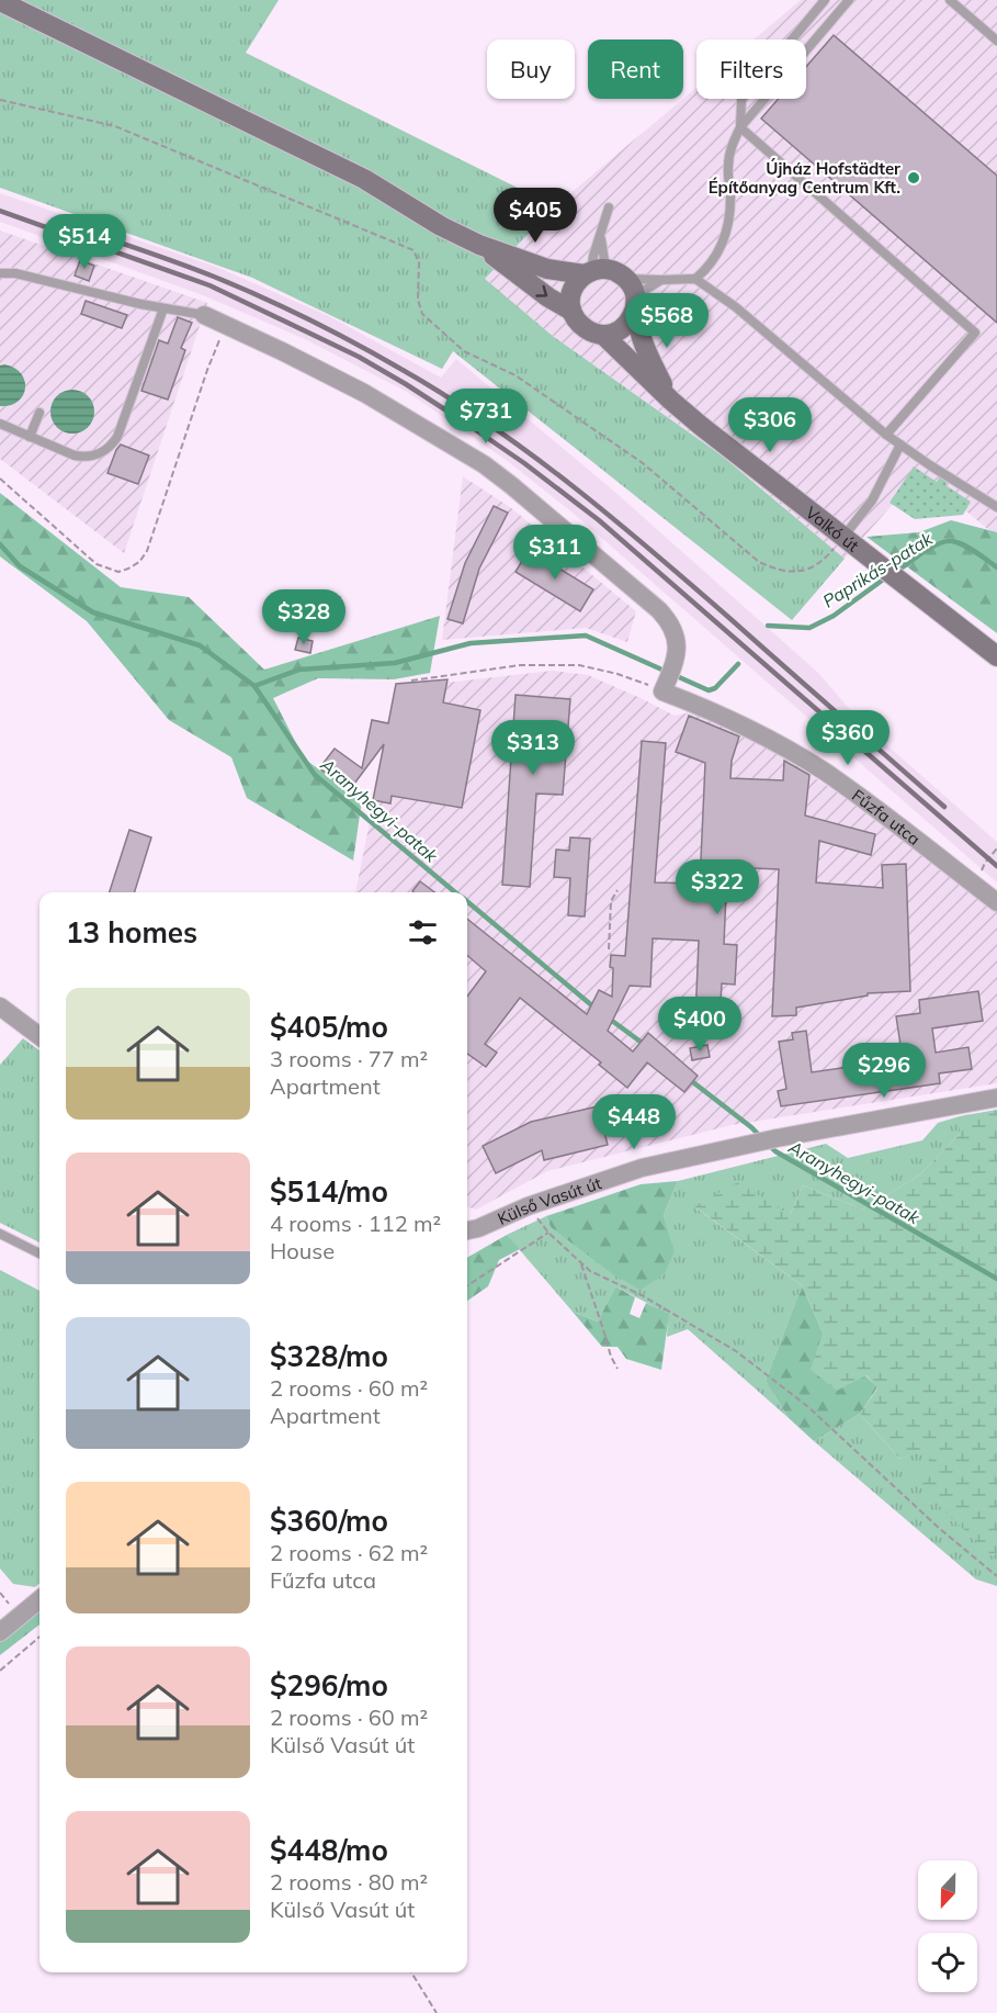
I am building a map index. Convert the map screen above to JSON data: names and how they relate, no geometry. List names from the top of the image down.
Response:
{
  "streets": {
    "street": ["Valkó út", "Fűzfa utca", "Külső Vasút út"]
  },
  "water": ["Paprikás-patak", "Aranyhegyi-patak"],
  "places": ["Újház Hofstädter Építőanyag Centrum Kft."],
  "north": "bottom",
  "page": {
    "chip": ["Buy", "Rent", "Filters"],
    "price": [
      "$405",
      "$514",
      "$568",
      "$731",
      "$306",
      "$311",
      "$328",
      "$360",
      "$313",
      "$322",
      "$400",
      "$296",
      "$448"
    ],
    "heading": "13 homes",
    "list": [
      {
        "name": "$405/mo",
        "note": "3 rooms · 77 m² · Apartment"
      },
      {
        "name": "$514/mo",
        "note": "4 rooms · 112 m² · House"
      },
      {
        "name": "$328/mo",
        "note": "2 rooms · 60 m² · Apartment"
      },
      {
        "name": "$360/mo",
        "note": "2 rooms · 62 m² · Fűzfa utca"
      },
      {
        "name": "$296/mo",
        "note": "2 rooms · 60 m² · Külső Vasút út"
      },
      {
        "name": "$448/mo",
        "note": "2 rooms · 80 m² · Külső Vasút út"
      }
    ]
  }
}
